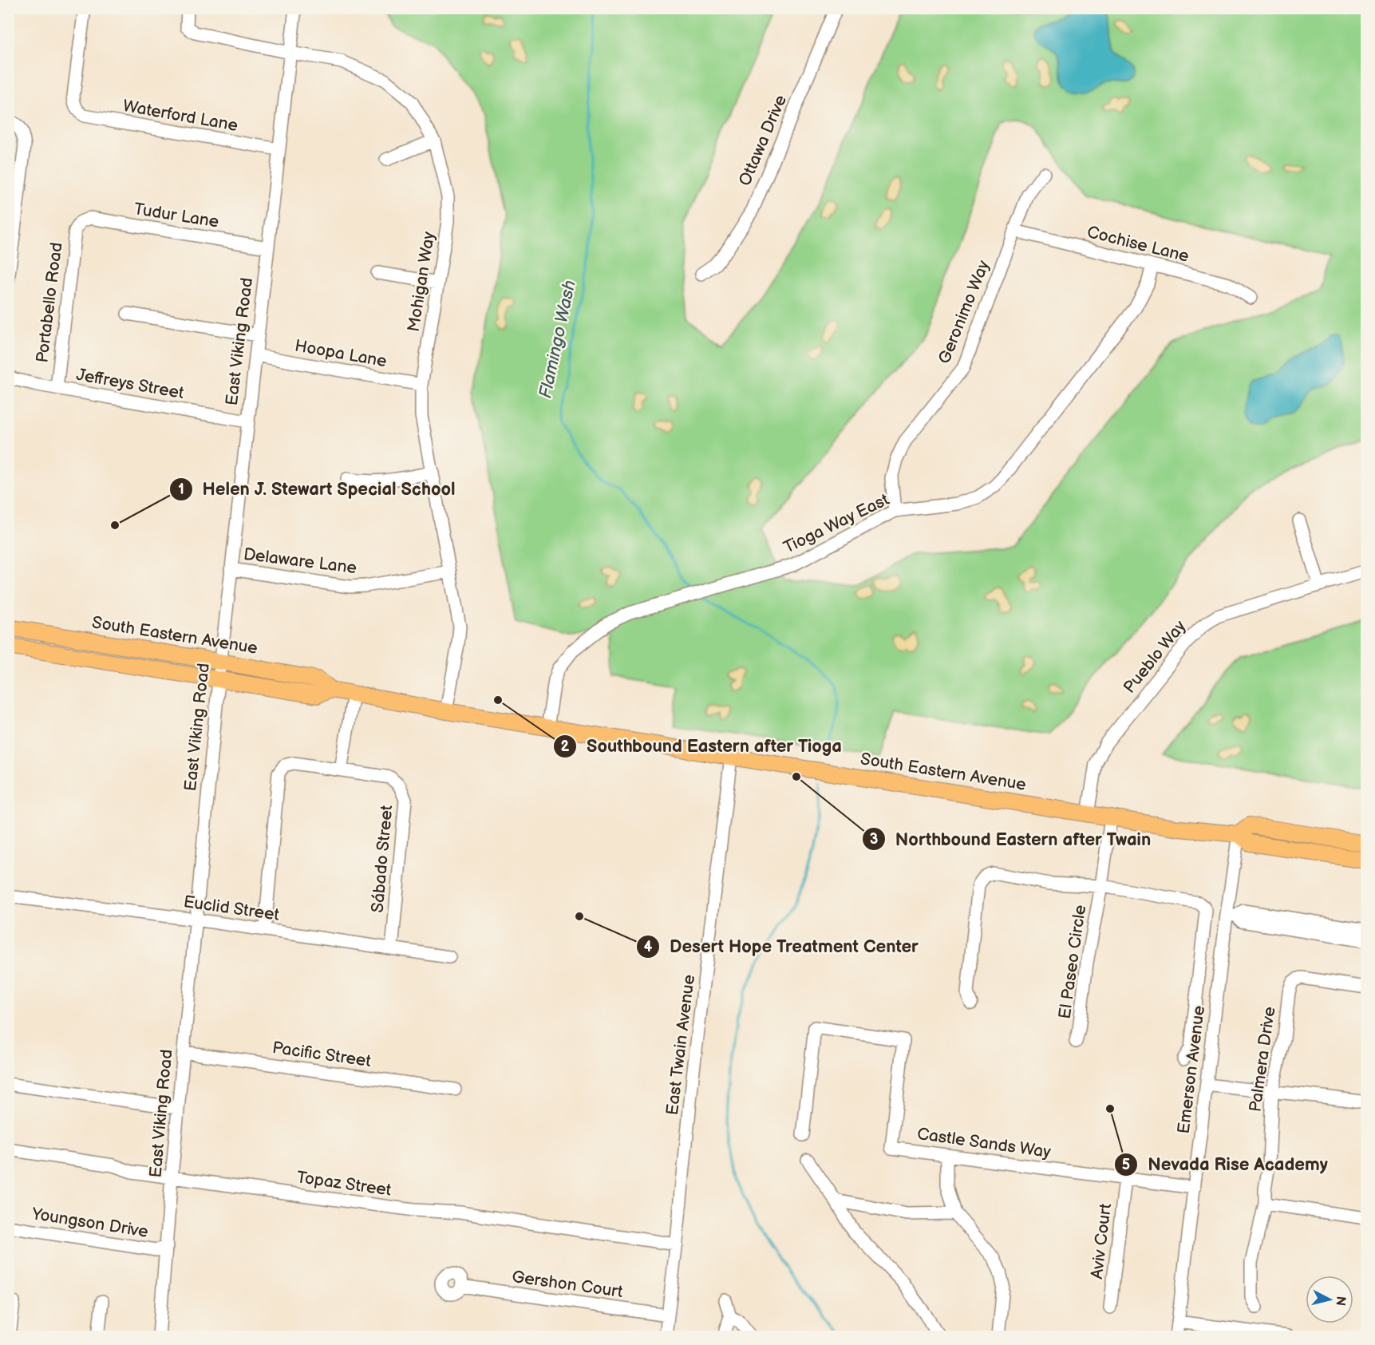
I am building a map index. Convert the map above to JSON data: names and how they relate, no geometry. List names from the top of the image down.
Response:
{
  "streets": {
    "main road": ["South Eastern Avenue"],
    "street": [
      "Waterford Lane",
      "Ottawa Drive",
      "Tudur Lane",
      "Cochise Lane",
      "Mohigan Way",
      "Portabello Road",
      "Geronimo Way",
      "East Viking Road",
      "Hoopa Lane",
      "Jeffreys Street",
      "Tioga Way East",
      "Delaware Lane",
      "Pueblo Way",
      "Sábado Street",
      "Euclid Street",
      "El Paseo Circle",
      "East Twain Avenue",
      "Pacific Street",
      "Palmera Drive",
      "Emerson Avenue",
      "Castle Sands Way",
      "Topaz Street",
      "Youngson Drive",
      "Aviv Court",
      "Gershon Court"
    ]
  },
  "crossings": [
    ["Waterford Lane", "East Viking Road"],
    ["Tudur Lane", "Portabello Road"],
    ["Tudur Lane", "East Viking Road"],
    ["Cochise Lane", "Geronimo Way"],
    ["Cochise Lane", "Tioga Way East"],
    ["Mohigan Way", "East Viking Road"],
    ["Mohigan Way", "Hoopa Lane"],
    ["Mohigan Way", "Delaware Lane"],
    ["Mohigan Way", "South Eastern Avenue"],
    ["Portabello Road", "Jeffreys Street"],
    ["Geronimo Way", "Tioga Way East"],
    ["East Viking Road", "Hoopa Lane"],
    ["East Viking Road", "Jeffreys Street"],
    ["East Viking Road", "Delaware Lane"],
    ["East Viking Road", "South Eastern Avenue"],
    ["East Viking Road", "Euclid Street"],
    ["East Viking Road", "Pacific Street"],
    ["East Viking Road", "Topaz Street"],
    ["East Viking Road", "Youngson Drive"],
    ["Tioga Way East", "South Eastern Avenue"],
    ["South Eastern Avenue", "Pueblo Way"],
    ["South Eastern Avenue", "El Paseo Circle"],
    ["South Eastern Avenue", "East Twain Avenue"],
    ["South Eastern Avenue", "Emerson Avenue"],
    ["East Twain Avenue", "Topaz Street"],
    ["East Twain Avenue", "Gershon Court"],
    ["Emerson Avenue", "Castle Sands Way"],
    ["Castle Sands Way", "Aviv Court"]
  ],
  "water": ["Flamingo Wash"],
  "places": [
    "Helen J. Stewart Special School",
    "Southbound Eastern after Tioga",
    "Northbound Eastern after Twain",
    "Desert Hope Treatment Center",
    "Nevada Rise Academy"
  ],
  "north": "right"
}
